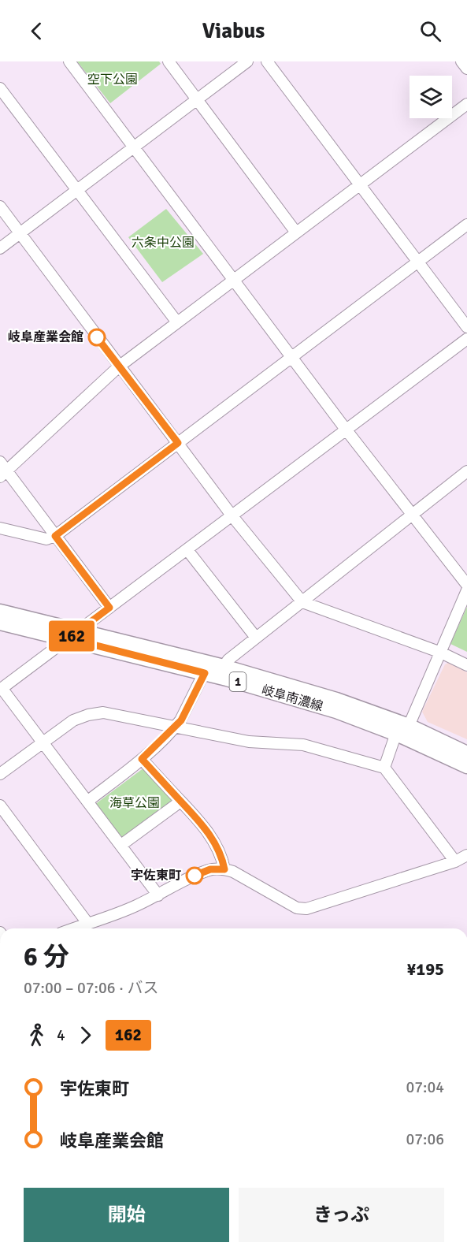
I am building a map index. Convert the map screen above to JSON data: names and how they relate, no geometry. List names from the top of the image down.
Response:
{
  "streets": {
    "main road": ["1", "岐阜南濃線"]
  },
  "parks": ["空下公園", "六条中公園", "海草公園"],
  "places": ["岐阜産業会館", "宇佐東町"],
  "lines": ["bus line 162"],
  "page": {
    "header": "Viabus",
    "on_map": "162",
    "heading": ["6 分", "07:00 – 07:06 · バス", "¥195"],
    "legs": ["4", "162"],
    "list": [
      {
        "name": "宇佐東町",
        "value": "07:04"
      },
      {
        "name": "岐阜産業会館",
        "value": "07:06"
      }
    ],
    "buttons": ["開始", "きっぷ"]
  }
}
